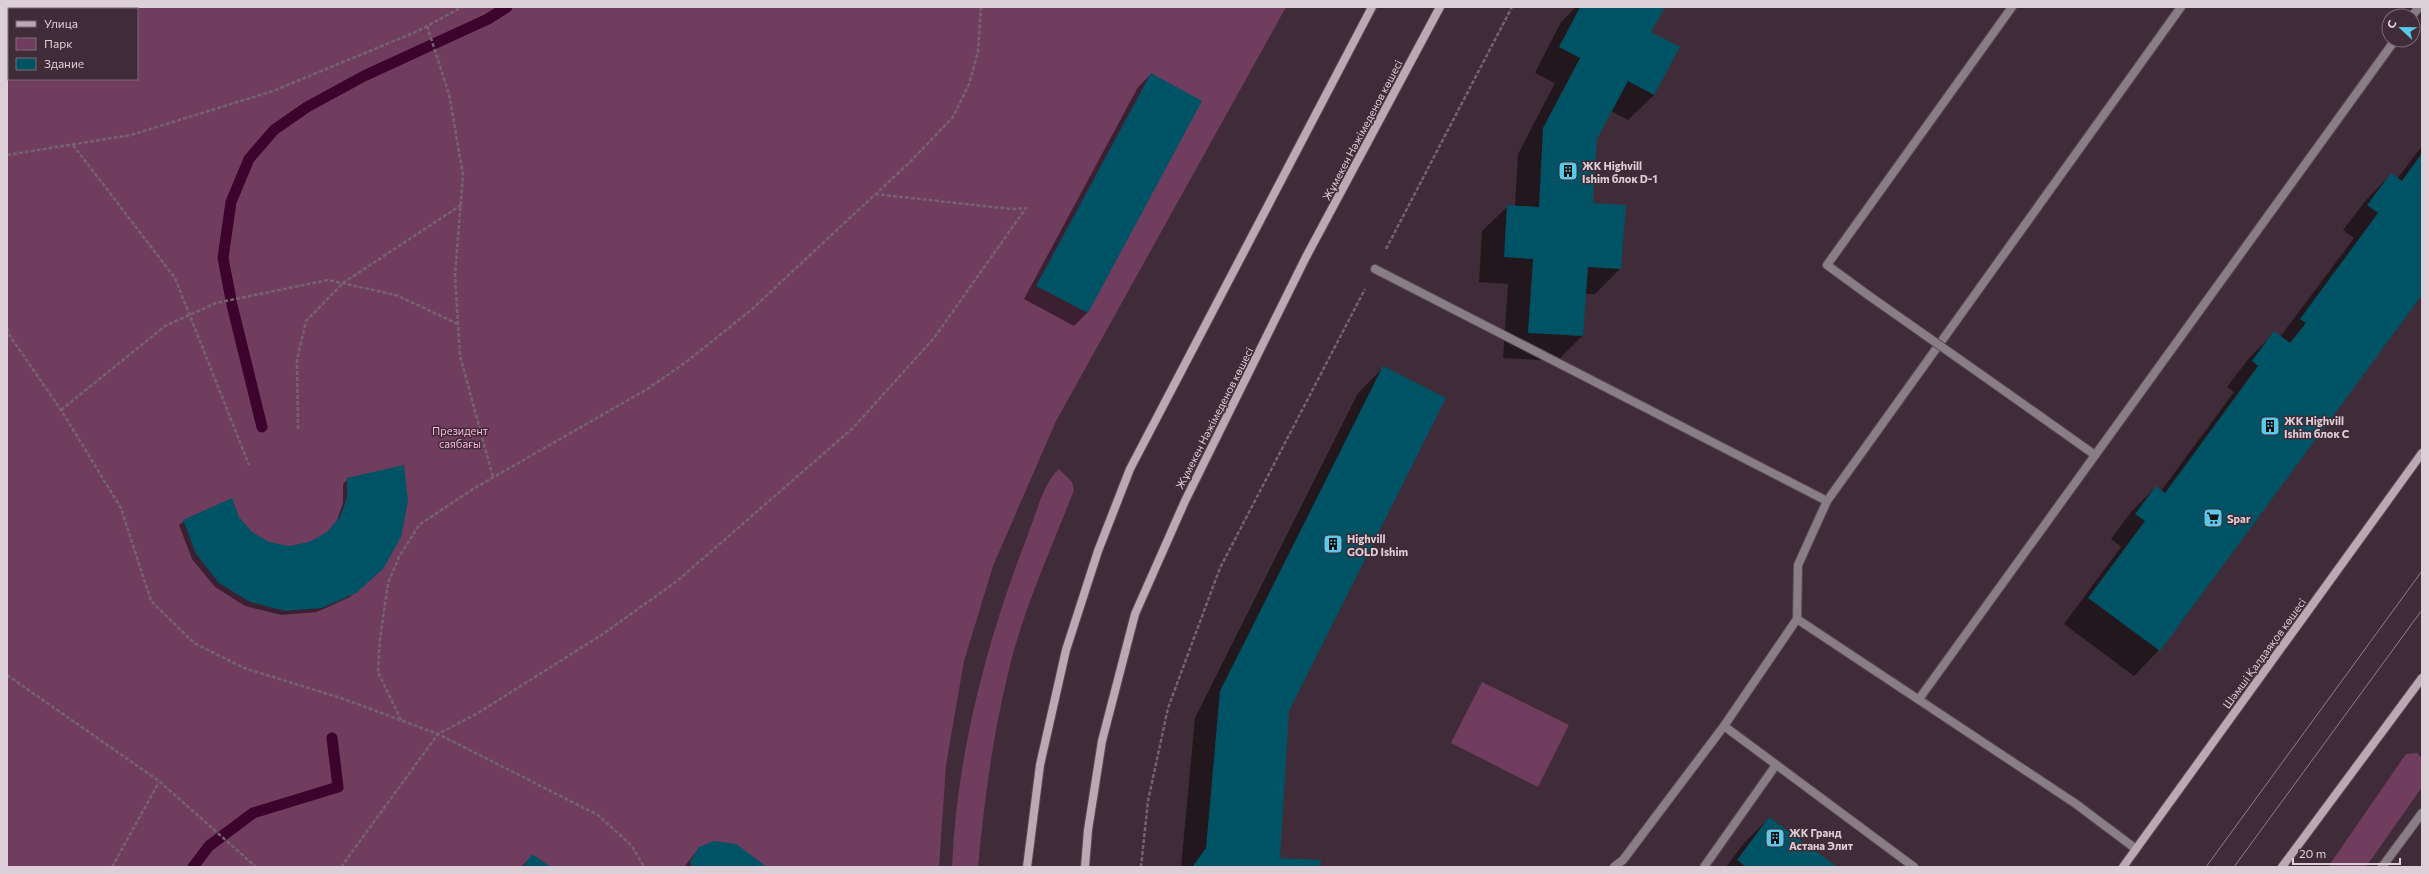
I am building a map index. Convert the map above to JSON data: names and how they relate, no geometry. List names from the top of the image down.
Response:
{
  "streets": {
    "main road": ["Жұмекен Нәжімеденов көшесі", "Шәмші Қалдаяқов көшесі"]
  },
  "parks": ["Президент саябағы"],
  "places": {
    "building": [
      "ЖК Highvill Ishim блок D-1",
      "ЖК Highvill Ishim блок C",
      "Highvill GOLD Ishim",
      "ЖК Гранд Астана Элит"
    ],
    "supermarket": ["Spar"]
  },
  "legend": ["Улица", "Парк", "Здание"],
  "scale_bar": "20 m",
  "north": "left"
}
